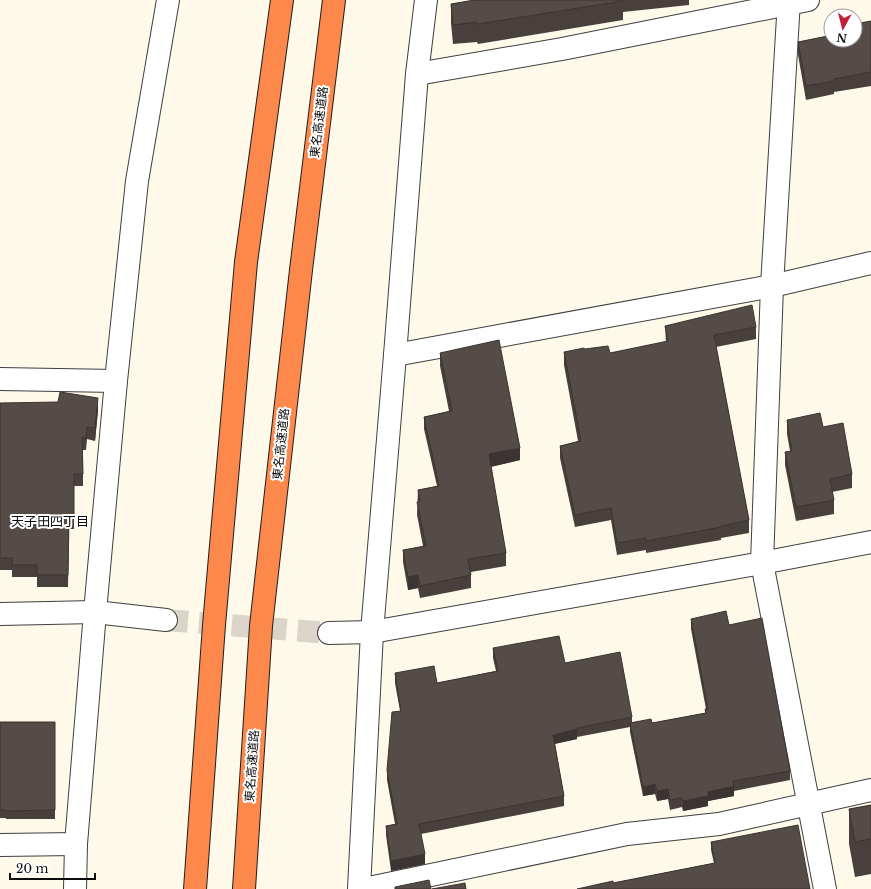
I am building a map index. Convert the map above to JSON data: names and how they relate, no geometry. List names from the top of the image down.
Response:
{
  "streets": {
    "highway": ["東名高速道路"]
  },
  "districts": ["天子田四丁目"],
  "scale_bar": "20 m",
  "north": "bottom"
}
